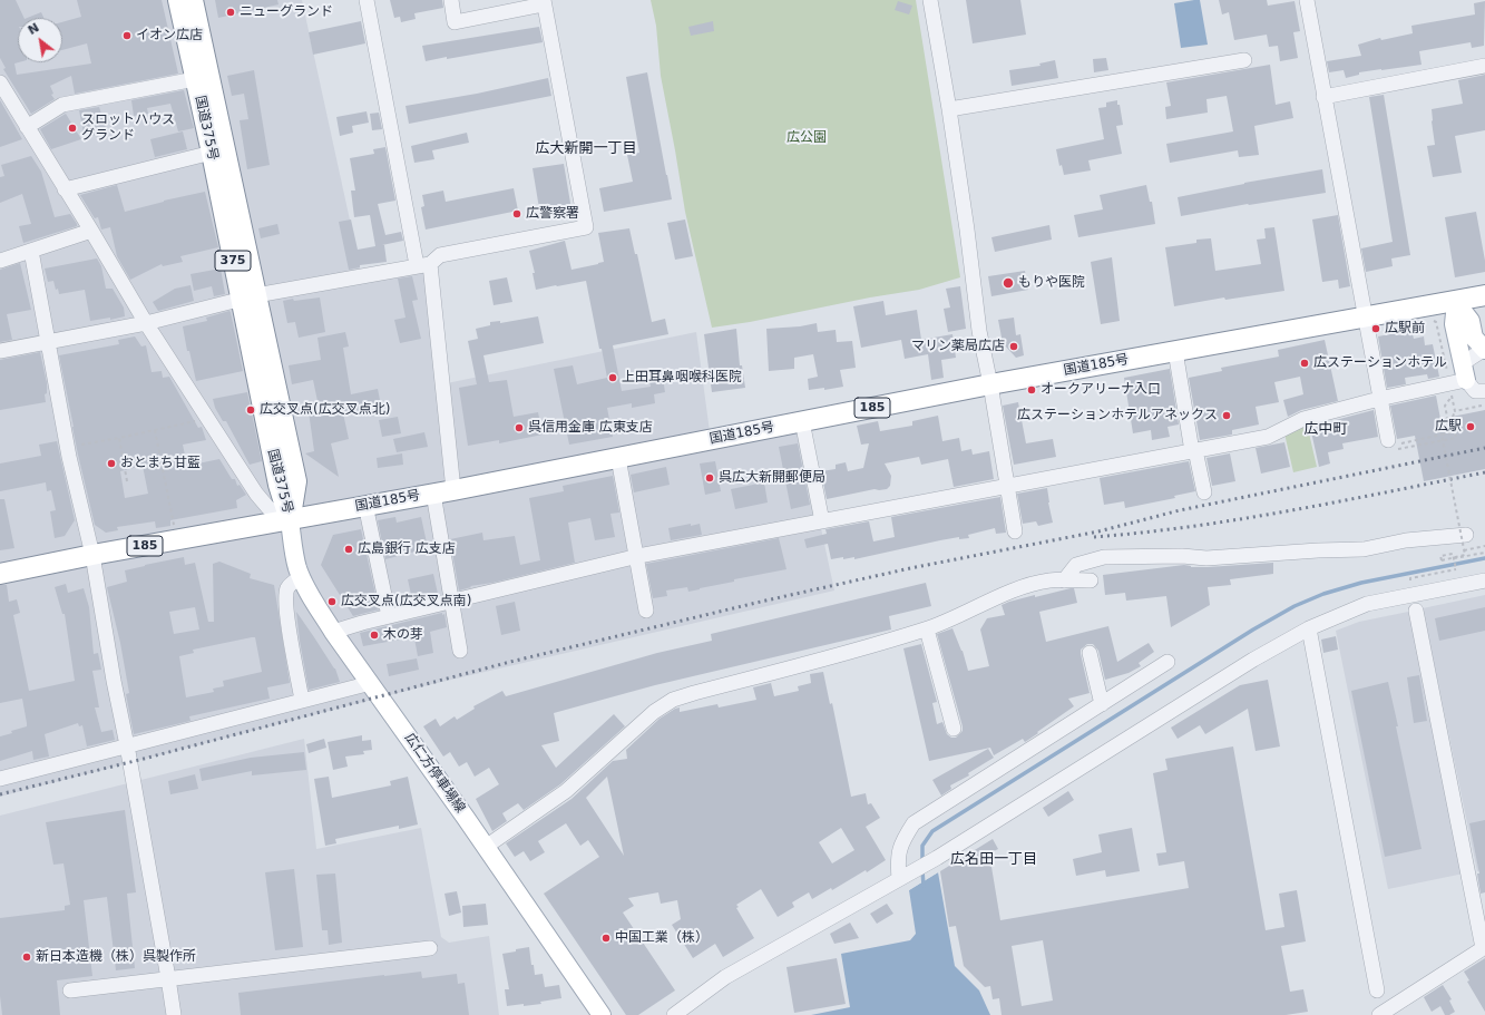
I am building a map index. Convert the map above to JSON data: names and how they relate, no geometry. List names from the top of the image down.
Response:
{
  "streets": {
    "highway": [
      "国道375号",
      "375",
      "国道185号",
      "185"
    ],
    "main road": ["広仁方停車場線"]
  },
  "crossings": [
    ["国道375号", "国道185号"],
    ["国道375号", "広仁方停車場線"],
    ["国道185号", "広仁方停車場線"]
  ],
  "districts": ["広大新開一丁目", "広中町", "広名田一丁目"],
  "parks": ["広公園"],
  "places": [
    "ニューグランド",
    "イオン広店",
    "スロットハウス グランド",
    "広警察署",
    "もりや医院",
    "広駅前",
    "マリン薬局広店",
    "広ステーションホテル",
    "上田耳鼻咽喉科医院",
    "オークアリーナ入口",
    "広交叉点(広交叉点北)",
    "広ステーションホテルアネックス",
    "広駅",
    "呉信用金庫 広東支店",
    "おとまち甘藍",
    "呉広大新開郵便局",
    "広島銀行 広支店",
    "広交叉点(広交叉点南)",
    "木の芽",
    "中国工業（株）",
    "新日本造機（株）呉製作所"
  ],
  "north": "top left"
}
